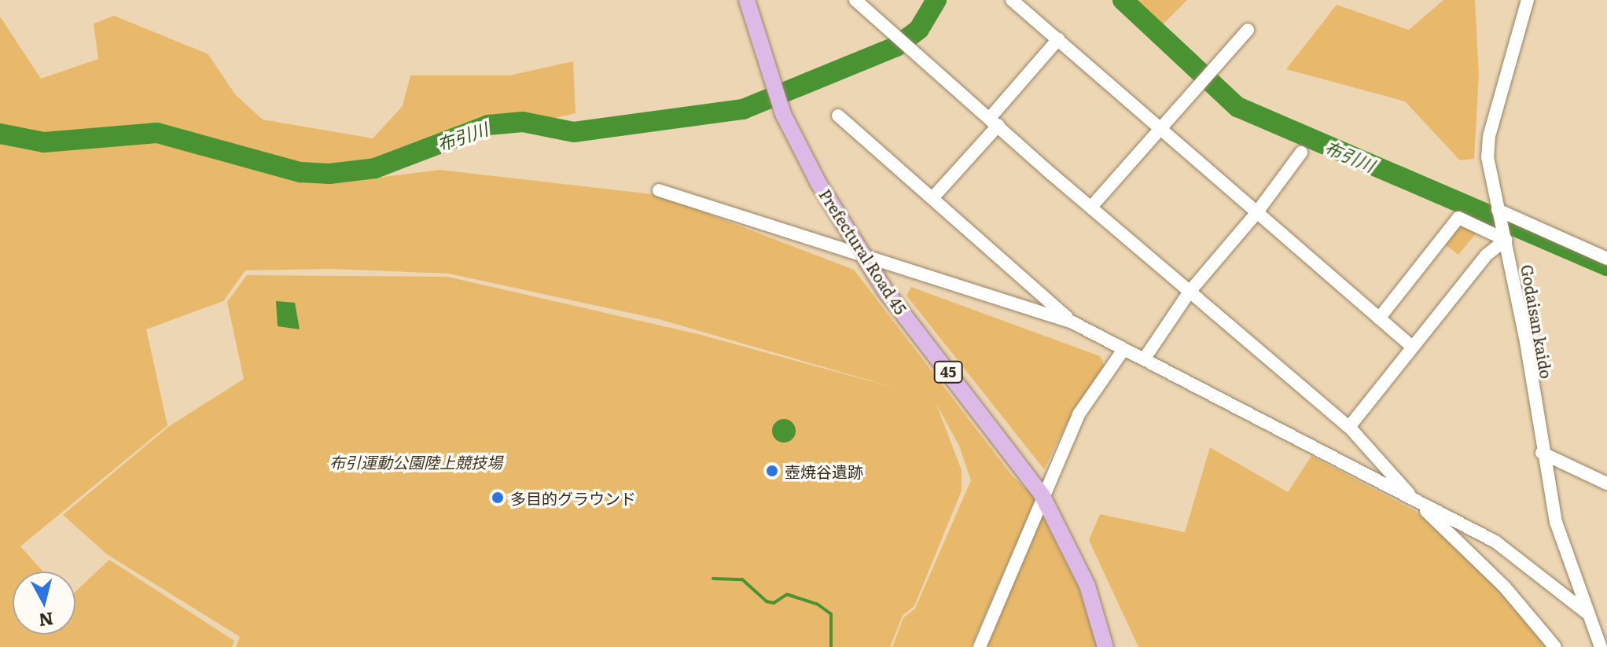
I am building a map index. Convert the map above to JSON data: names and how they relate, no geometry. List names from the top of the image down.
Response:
{
  "streets": {
    "main road": ["Prefectural Road 45", "45"],
    "street": ["Godaisan kaido"]
  },
  "water": ["布引川"],
  "parks": ["布引運動公園陸上競技場"],
  "places": ["壺焼谷遺跡", "多目的グラウンド"],
  "north": "bottom"
}
